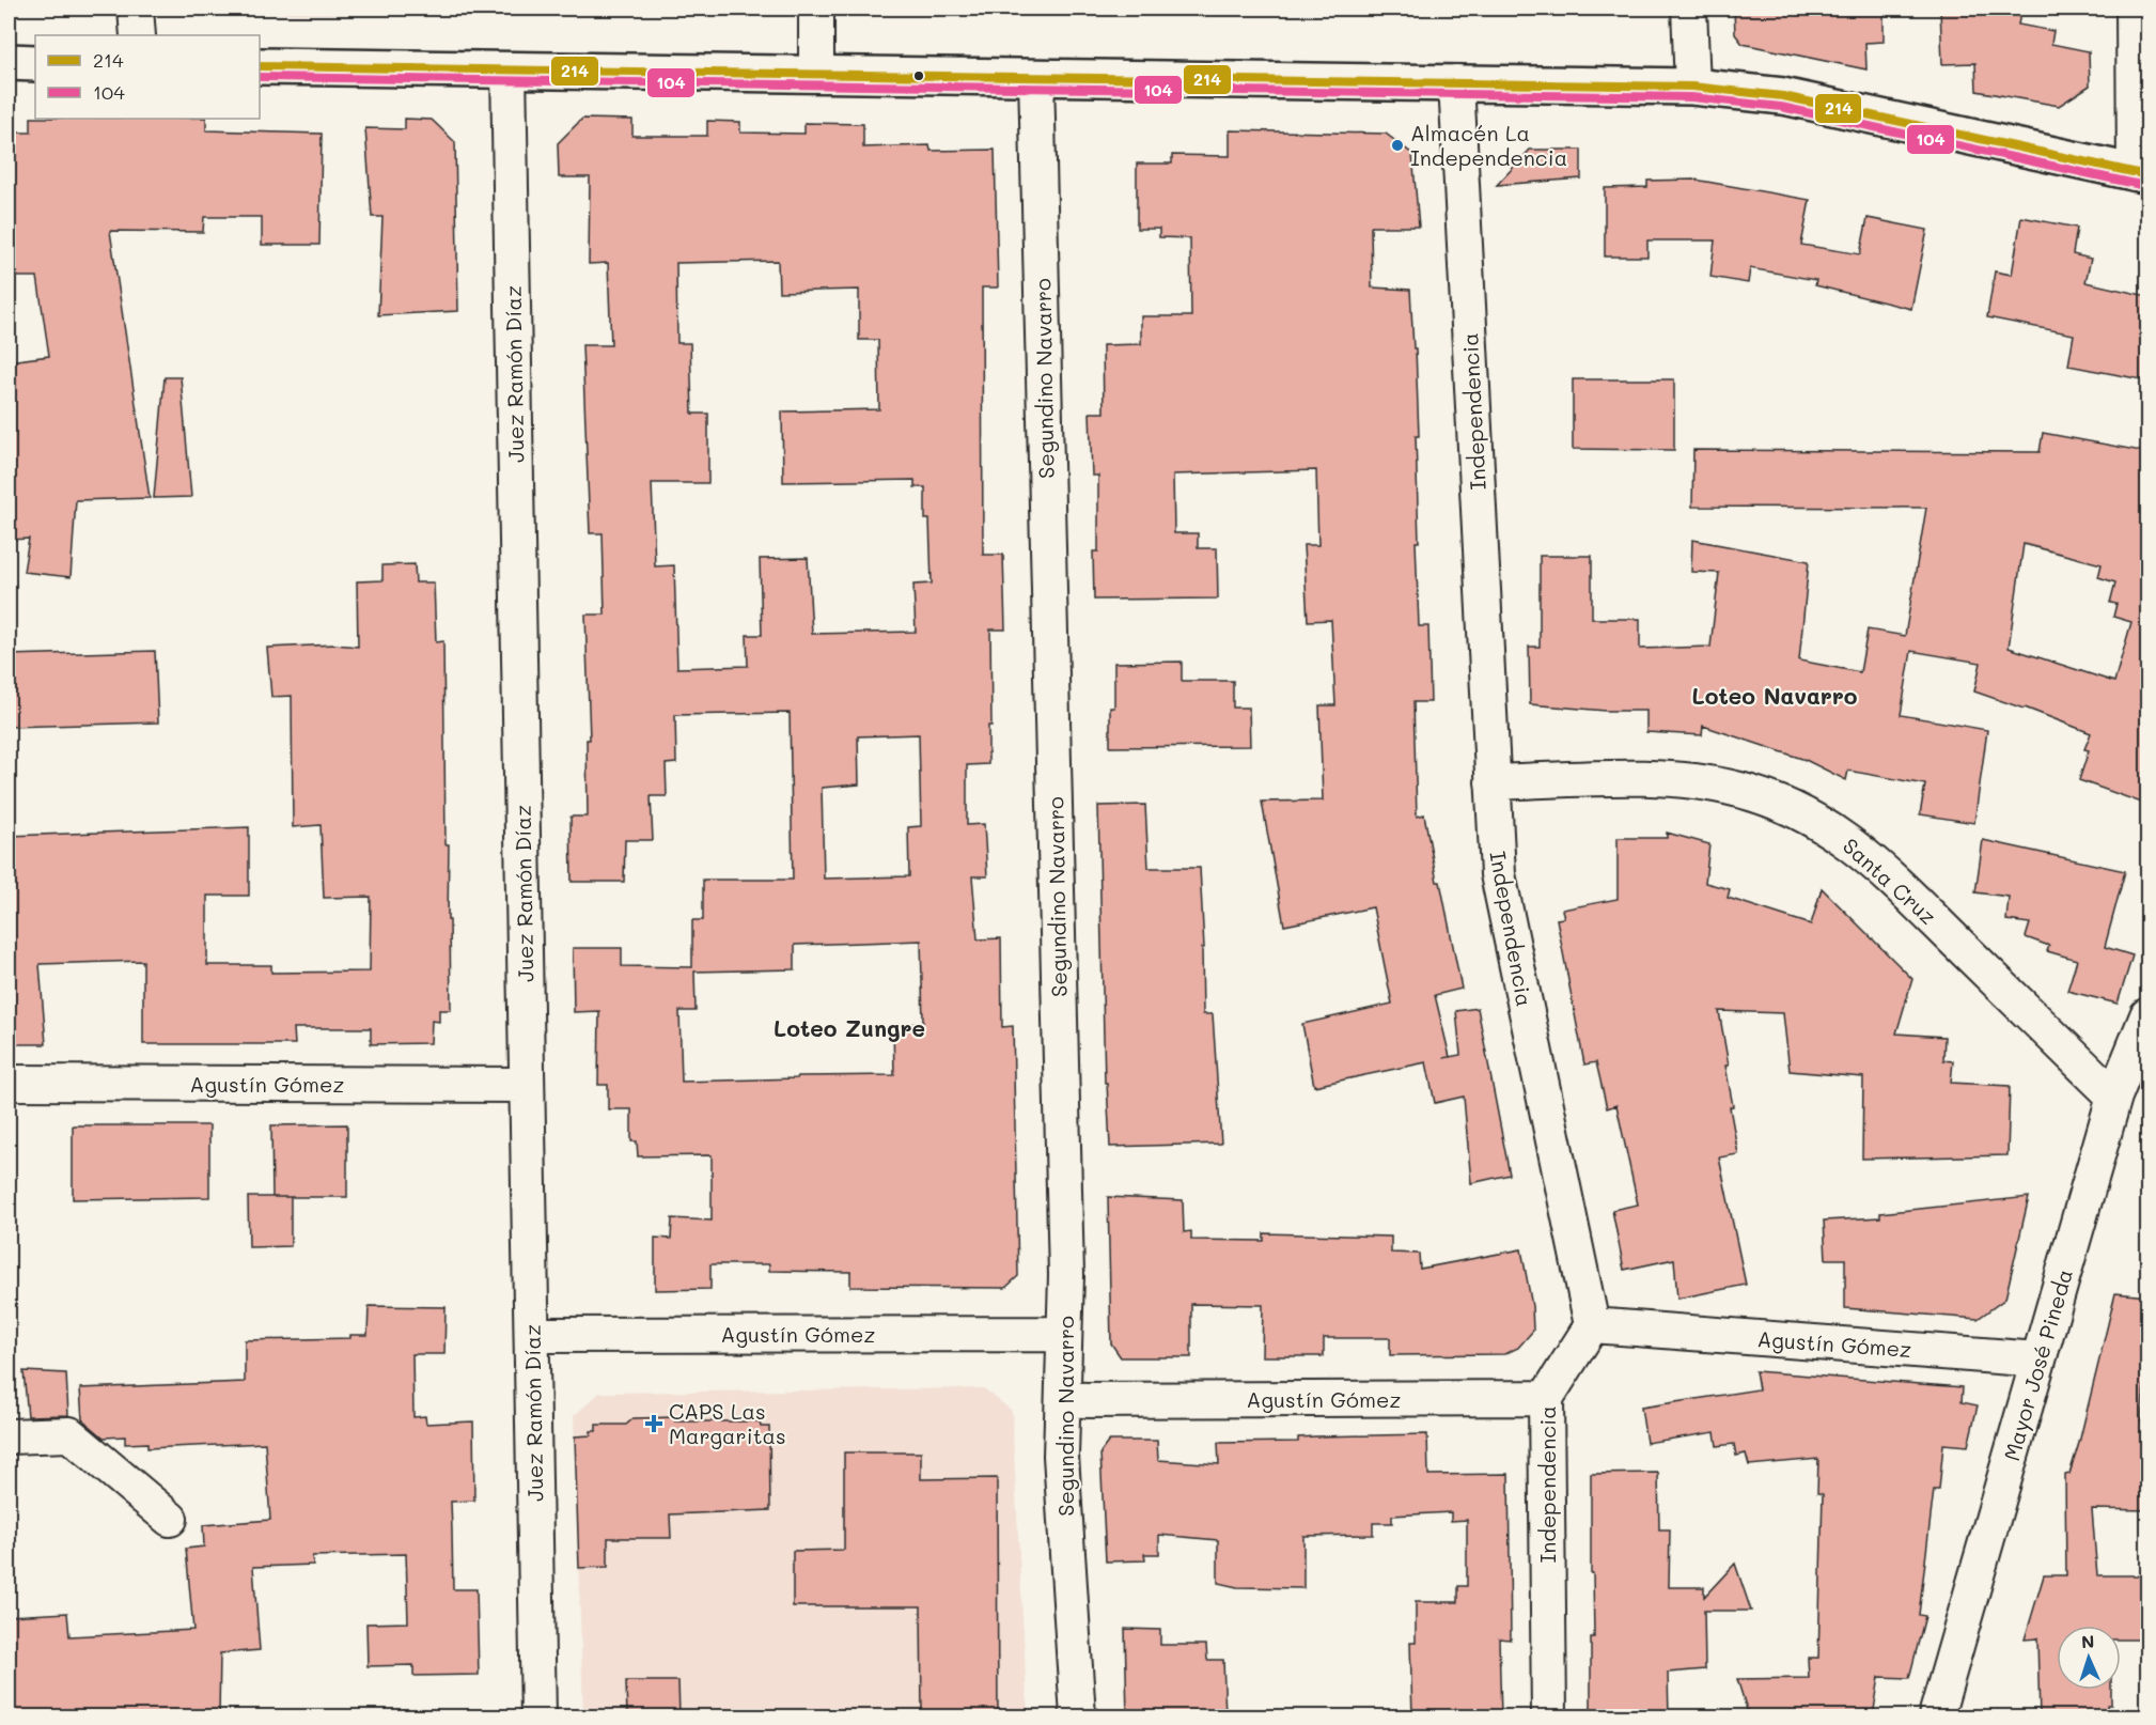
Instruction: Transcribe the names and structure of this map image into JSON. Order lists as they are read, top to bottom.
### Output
{
  "streets": {
    "street": [
      "Juez Ramón Díaz",
      "Segundino Navarro",
      "Independencia",
      "Santa Cruz",
      "Agustín Gómez",
      "Mayor José Pineda"
    ]
  },
  "crossings": [
    ["Juez Ramón Díaz", "Agustín Gómez"],
    ["Segundino Navarro", "Agustín Gómez"],
    ["Independencia", "Santa Cruz"],
    ["Independencia", "Agustín Gómez"],
    ["Santa Cruz", "Mayor José Pineda"],
    ["Agustín Gómez", "Mayor José Pineda"]
  ],
  "districts": ["Loteo Navarro", "Loteo Zungre"],
  "places": {
    "other": ["Almacén La Independencia"],
    "health": ["CAPS Las Margaritas"]
  },
  "lines": ["transit line 214", "transit line 104"],
  "legend": ["214", "104"],
  "north": "top"
}
